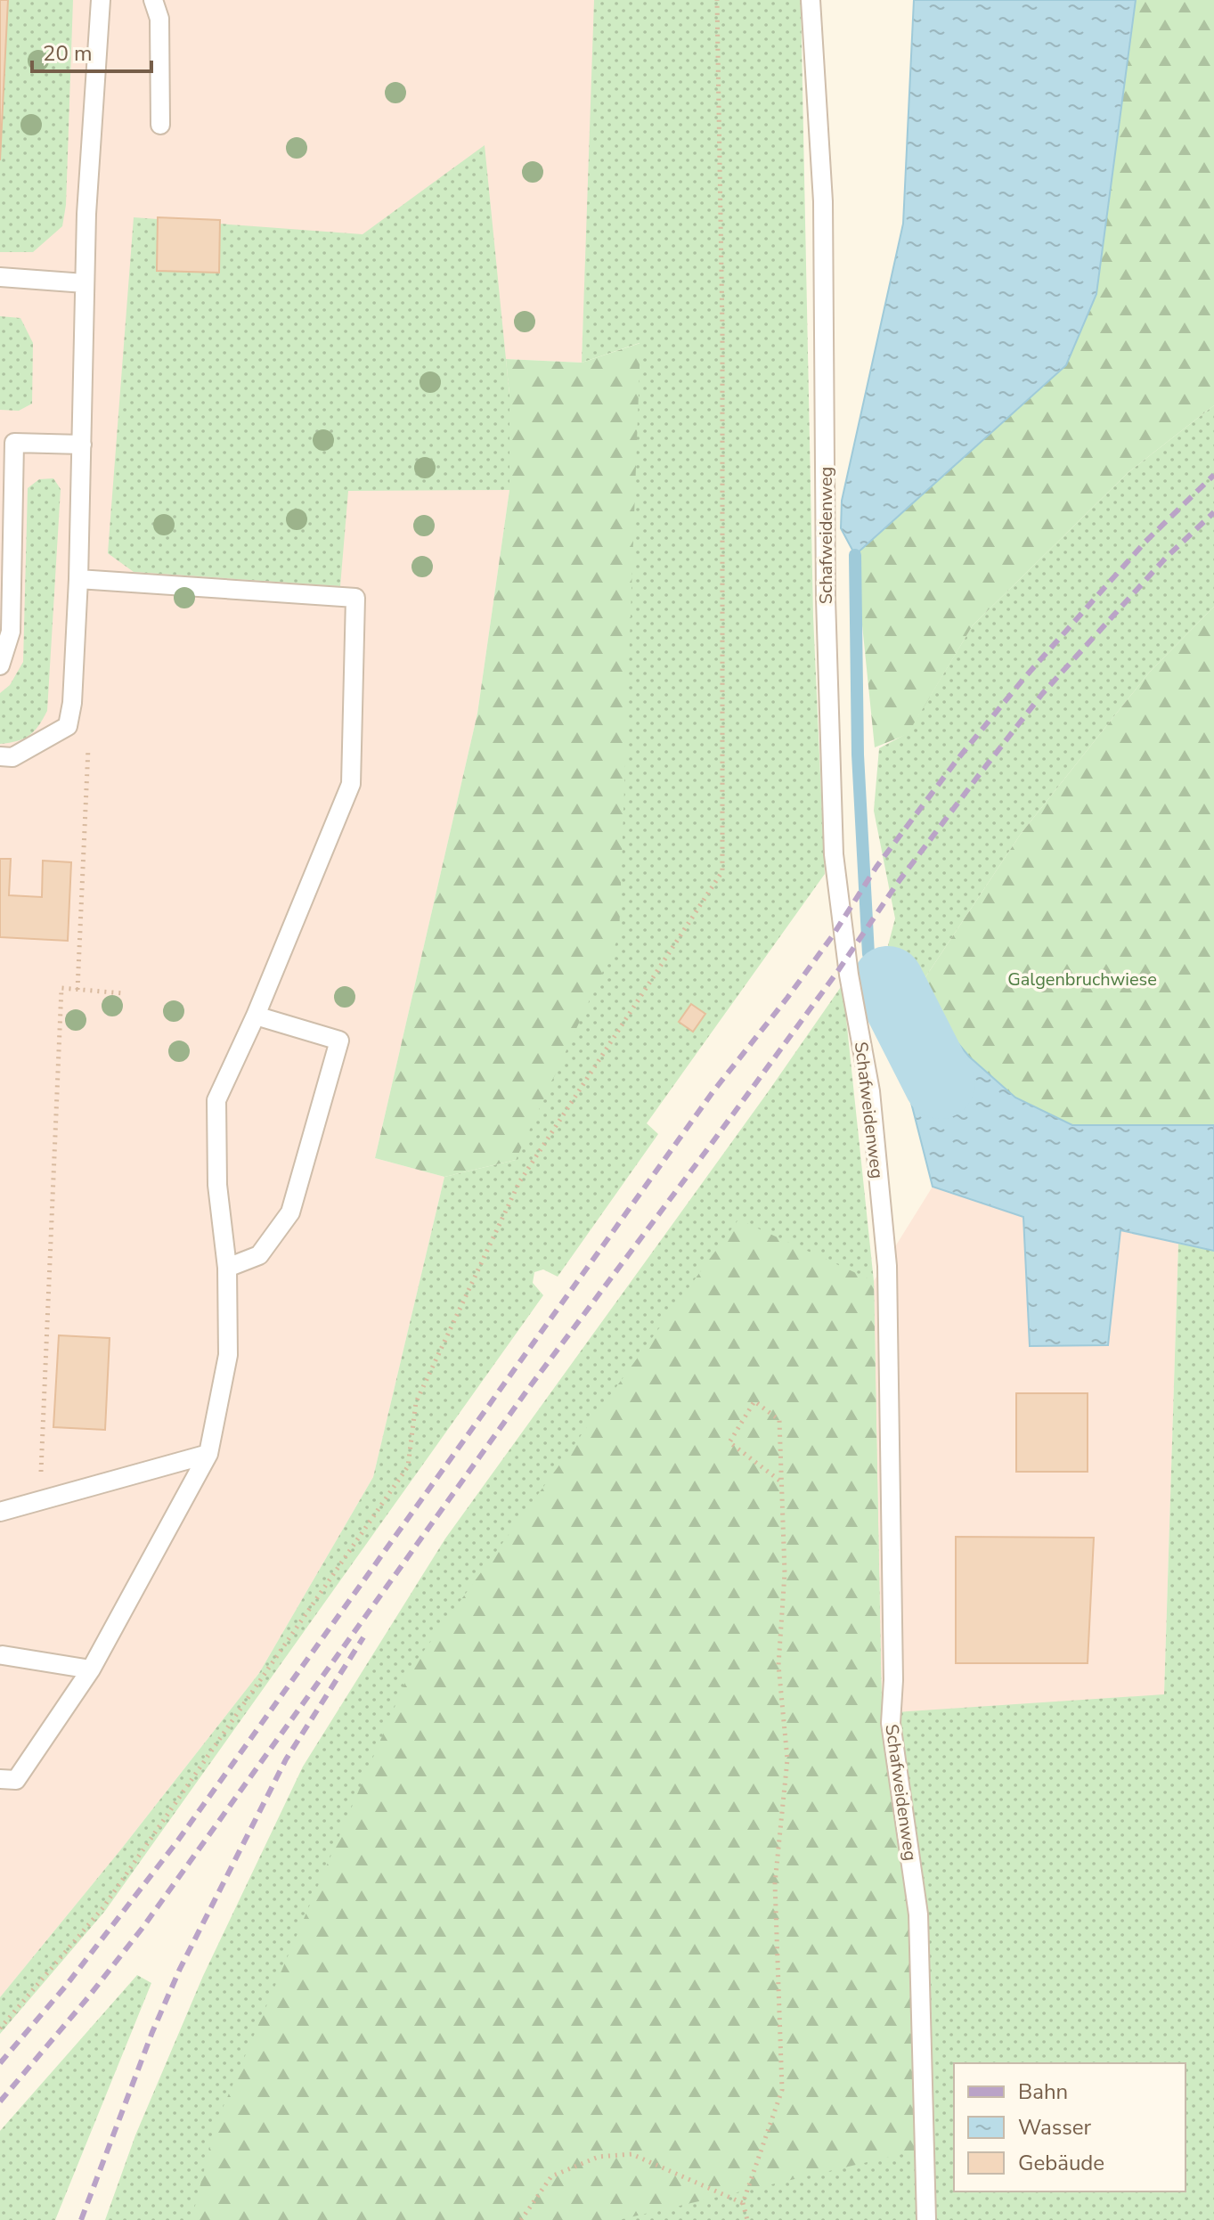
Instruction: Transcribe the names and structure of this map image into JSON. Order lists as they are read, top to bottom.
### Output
{
  "streets": {
    "lane": ["Schafweidenweg"]
  },
  "parks": ["Galgenbruchwiese"],
  "legend": ["Bahn", "Wasser", "Gebäude"],
  "scale_bar": "20 m"
}
